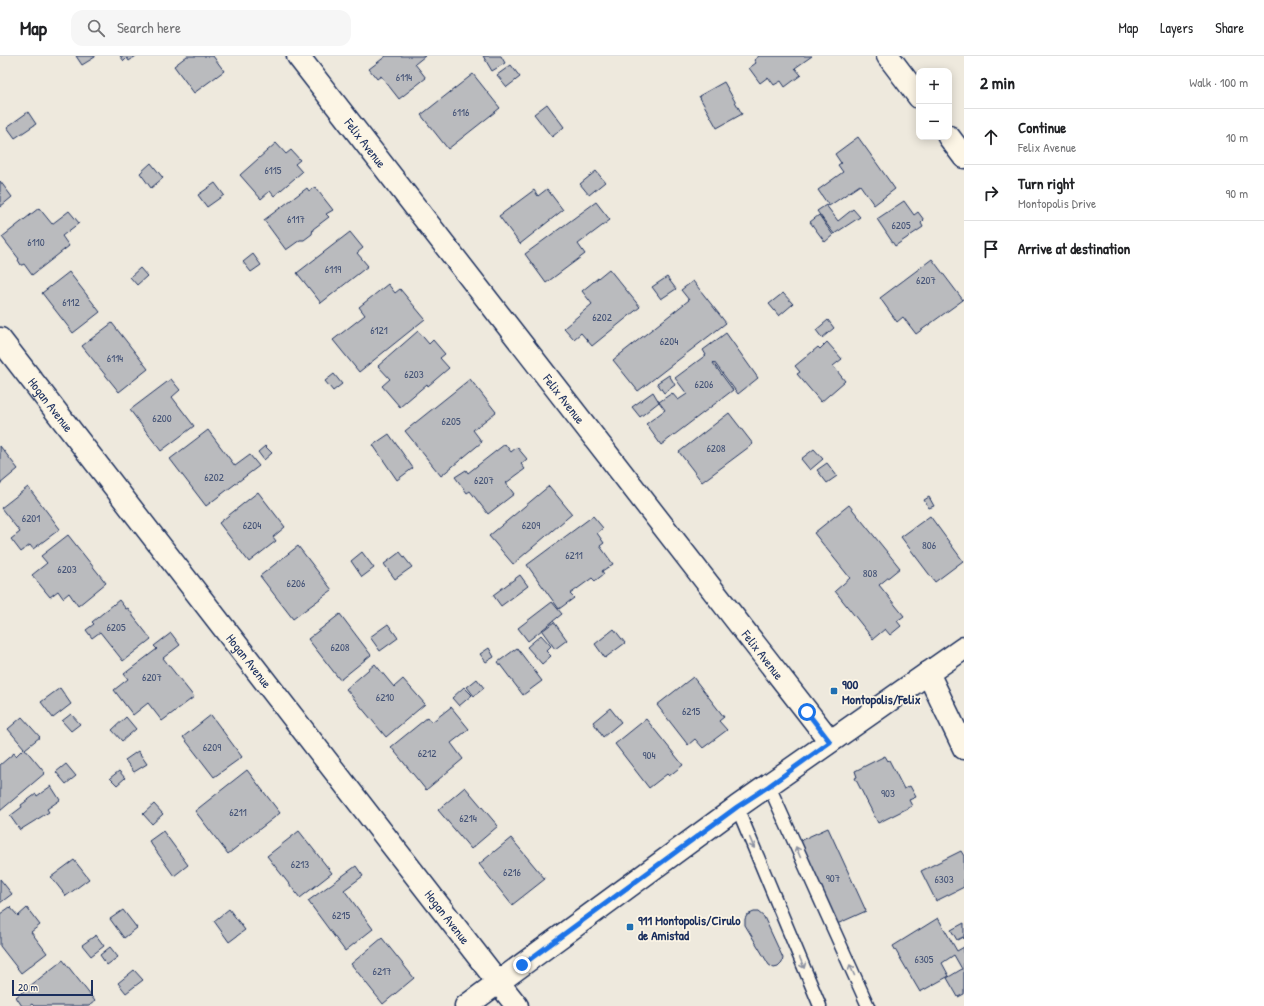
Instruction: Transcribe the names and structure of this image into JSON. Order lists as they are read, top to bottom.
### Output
{
  "streets": {
    "street": ["Felix Avenue", "Hogan Avenue"]
  },
  "places": {
    "transit": ["900 Montopolis/Felix", "911 Montopolis/Cirulo de Amistad"]
  },
  "house_numbers": [
    "6114",
    "6116",
    "6115",
    "6117",
    "6205",
    "6110",
    "6119",
    "6207",
    "6112",
    "6202",
    "6121",
    "6204",
    "6114",
    "6203",
    "6206",
    "6200",
    "6205",
    "6208",
    "6202",
    "6207",
    "6201",
    "6204",
    "6209",
    "806",
    "6211",
    "6203",
    "808",
    "6206",
    "6205",
    "6208",
    "6207",
    "6210",
    "6215",
    "6209",
    "6212",
    "904",
    "903",
    "6211",
    "6214",
    "6213",
    "6216",
    "907",
    "6303",
    "6215",
    "6305",
    "6217"
  ],
  "scale_bar": "20 m",
  "page": {
    "header": "Map",
    "search": "Search here",
    "nav": ["Map", "Layers", "Share"],
    "heading": ["2 min", "Walk · 100 m"],
    "map_buttons": ["+", "−"],
    "list": [
      ["Continue", "Felix Avenue", "10 m"],
      ["Turn right", "Montopolis Drive", "90 m"],
      "Arrive at destination"
    ],
    "scale": "20 m"
  }
}
